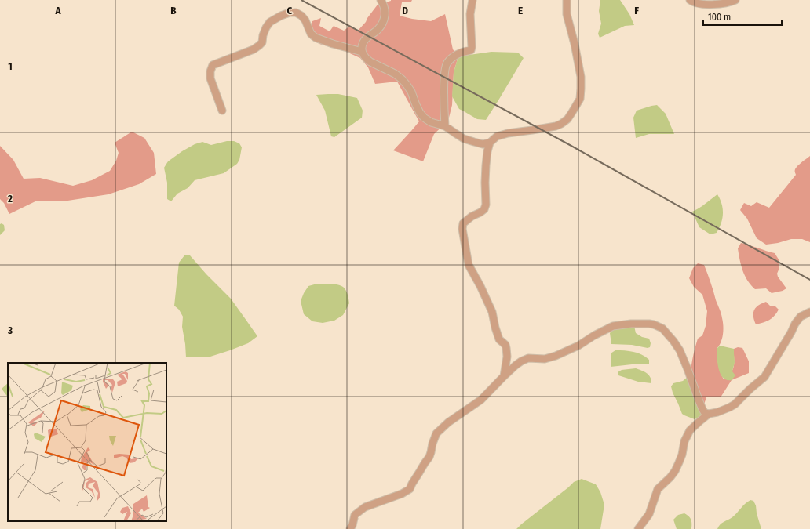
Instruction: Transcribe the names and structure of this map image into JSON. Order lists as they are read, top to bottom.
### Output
{
  "scale_bar": "100 m",
  "grid": {
    "columns": [
      "A",
      "B",
      "C",
      "D",
      "E",
      "F"
    ],
    "rows": ["1", "2", "3"]
  }
}
